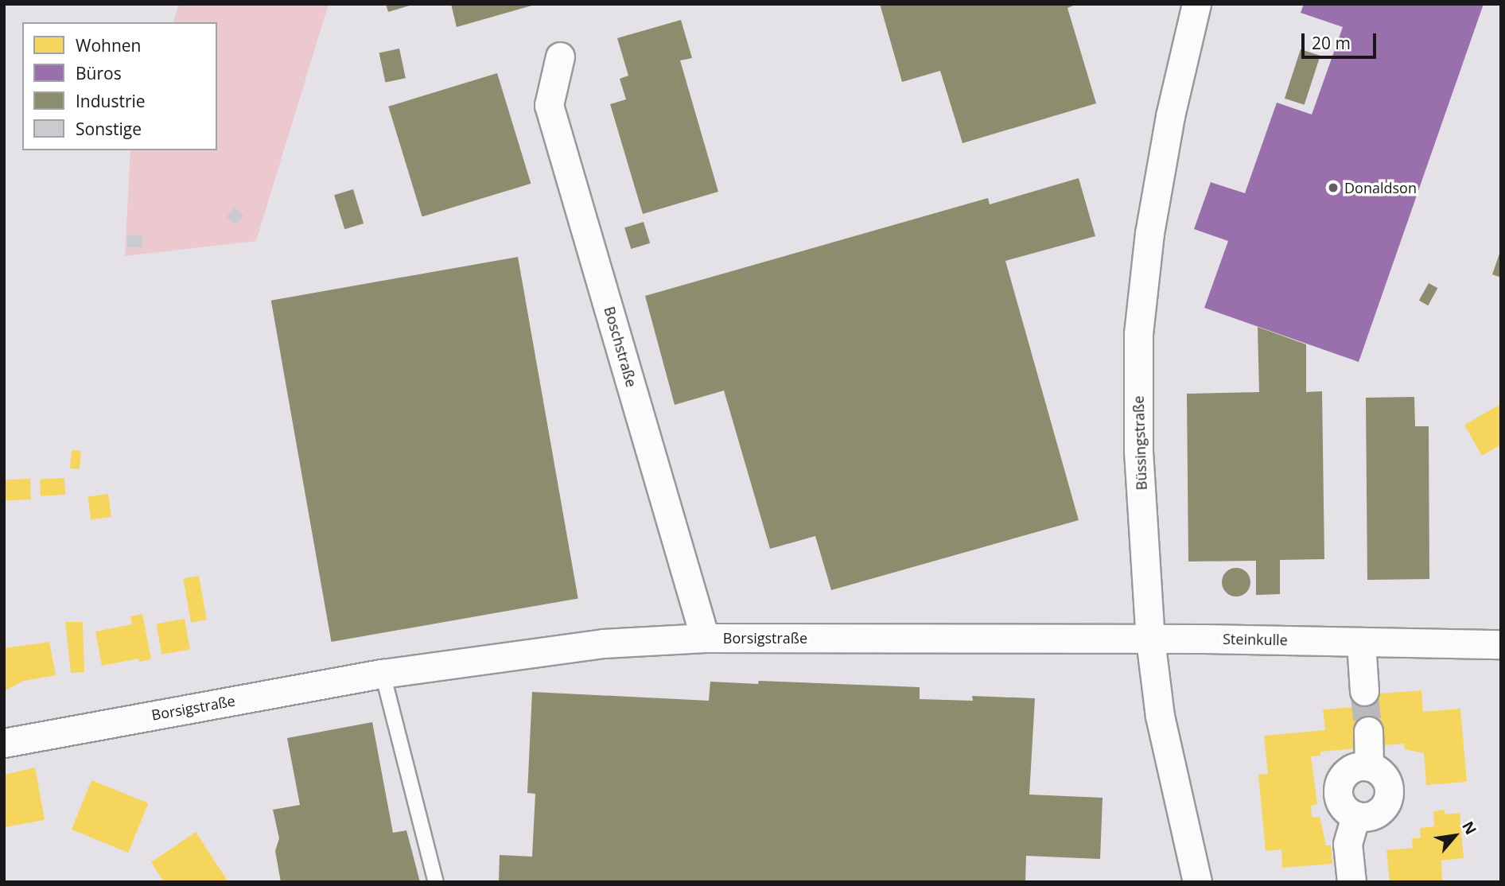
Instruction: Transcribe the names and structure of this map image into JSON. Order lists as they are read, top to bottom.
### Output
{
  "streets": {
    "street": [
      "Boschstraße",
      "Büssingstraße",
      "Borsigstraße",
      "Steinkulle"
    ]
  },
  "crossings": [
    ["Boschstraße", "Borsigstraße"],
    ["Büssingstraße", "Borsigstraße"],
    ["Büssingstraße", "Steinkulle"],
    ["Borsigstraße", "Steinkulle"]
  ],
  "places": ["Donaldson"],
  "legend": [
    "Wohnen",
    "Büros",
    "Industrie",
    "Sonstige"
  ],
  "scale_bar": "20 m",
  "north": "top right"
}
